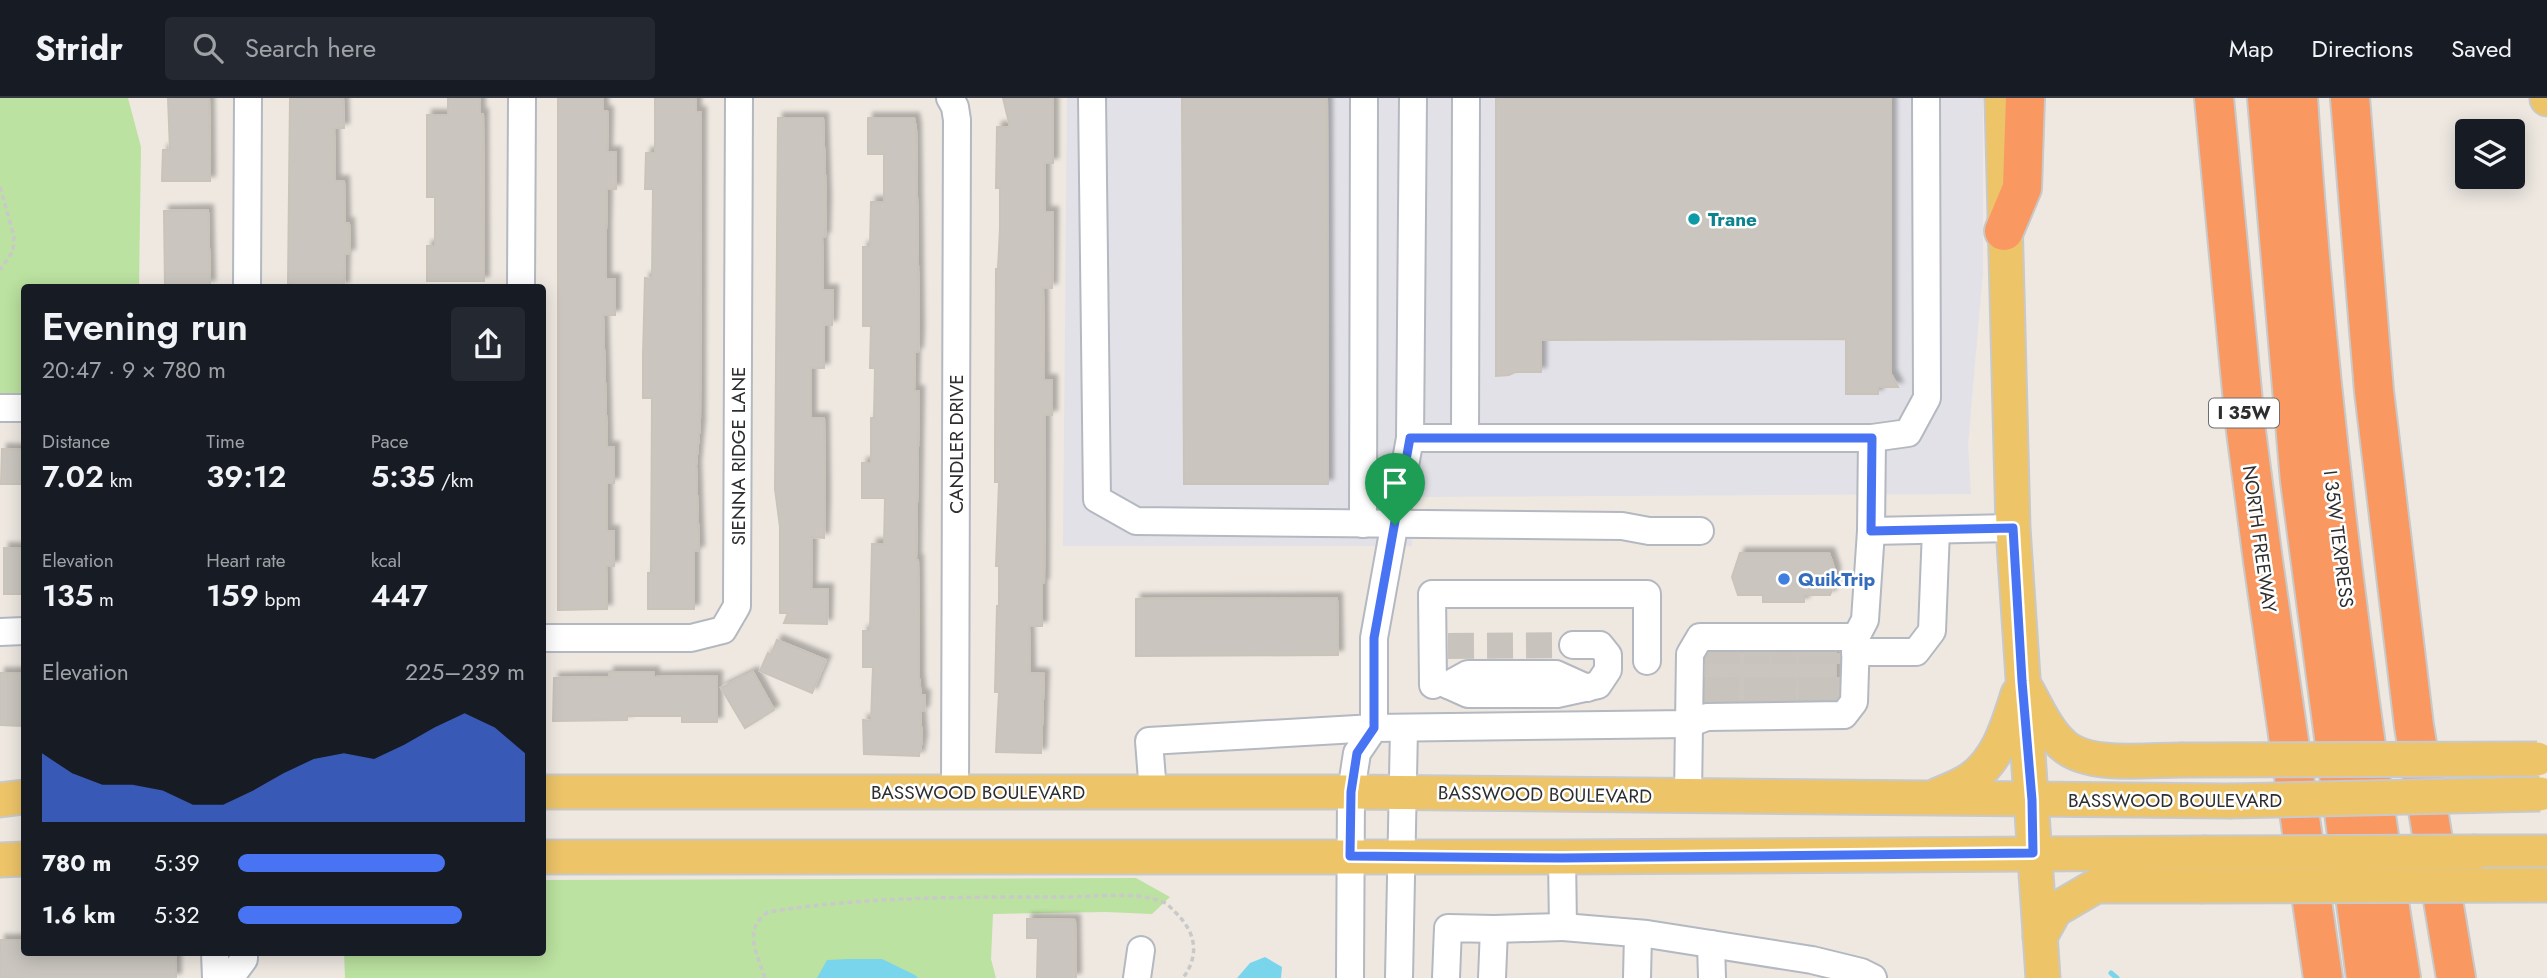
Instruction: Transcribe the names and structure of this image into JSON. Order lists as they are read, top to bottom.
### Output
{
  "streets": {
    "highway": ["I 35W", "NORTH FREEWAY", "I 35W TEXPRESS"],
    "main road": ["BASSWOOD BOULEVARD"],
    "street": ["CANDLER DRIVE", "SIENNA RIDGE LANE"]
  },
  "crossings": [
    ["CANDLER DRIVE", "BASSWOOD BOULEVARD"]
  ],
  "places": ["Trane", "QuikTrip"],
  "page": {
    "header": "Stridr",
    "search": "Search here",
    "nav": ["Map", "Directions", "Saved"],
    "heading": ["Evening run", "20:47 · 9 × 780 m"],
    "stats": [
      ["Distance", "7.02 km"],
      ["Time", "39:12"],
      ["Pace", "5:35 /km"],
      ["Elevation", "135 m"],
      ["Heart rate", "159 bpm"],
      ["kcal", "447"]
    ],
    "chart": ["Elevation", "225–239 m"],
    "list": [
      {
        "name": "780 m",
        "note": "5:39"
      },
      {
        "name": "1.6 km",
        "note": "5:32"
      }
    ]
  }
}
